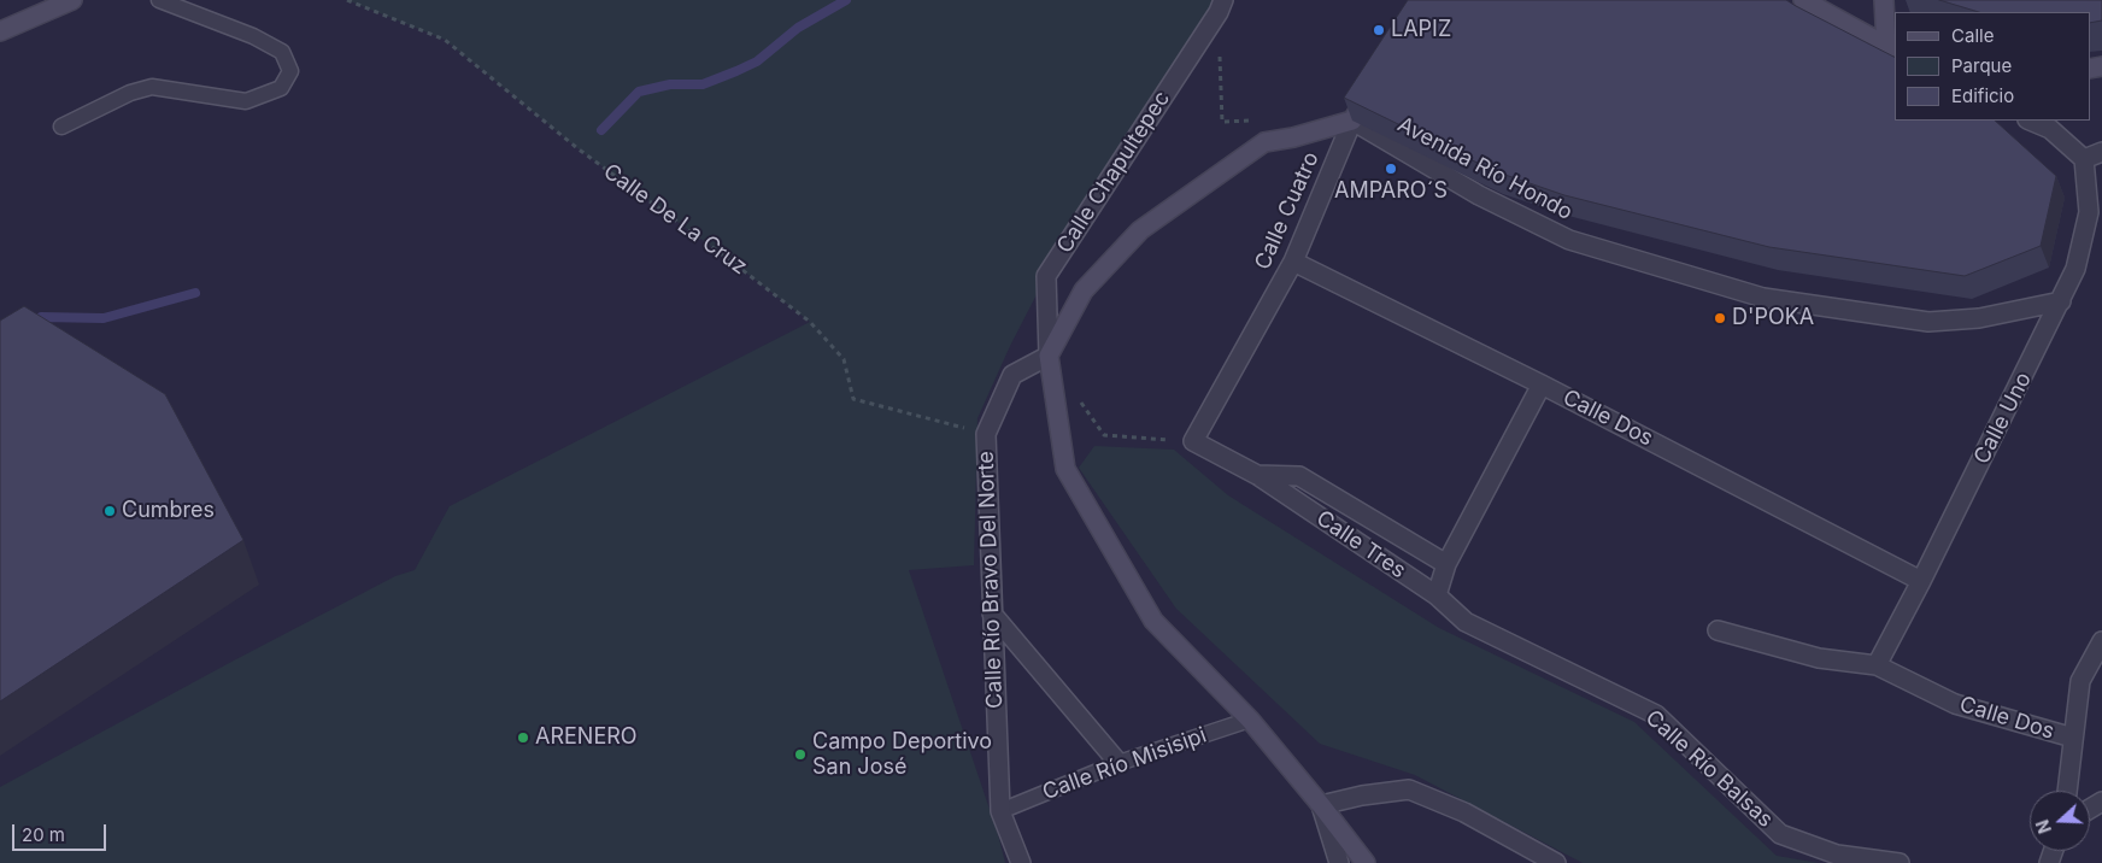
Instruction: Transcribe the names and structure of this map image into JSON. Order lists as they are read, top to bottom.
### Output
{
  "streets": {
    "street": [
      "Avenida Río Hondo",
      "Calle Chapultepec",
      "Calle Cuatro",
      "Calle Dos",
      "Calle Uno",
      "Calle Tres",
      "Calle Río Bravo Del Norte",
      "Calle Río Balsas"
    ],
    "lane": ["Calle Río Misisipi"],
    "path": ["Calle De La Cruz"]
  },
  "crossings": [
    ["Avenida Río Hondo", "Calle Cuatro"],
    ["Avenida Río Hondo", "Calle Uno"],
    ["Calle Chapultepec", "Calle Río Bravo Del Norte"],
    ["Calle Cuatro", "Calle Dos"],
    ["Calle Cuatro", "Calle Tres"],
    ["Calle De La Cruz", "Calle Río Bravo Del Norte"],
    ["Calle Dos", "Calle Uno"],
    ["Calle Tres", "Calle Río Balsas"],
    ["Calle Río Bravo Del Norte", "Calle Río Misisipi"]
  ],
  "places": [
    "LAPIZ",
    "AMPARO´S",
    "D'POKA",
    "Cumbres",
    "ARENERO",
    "Campo Deportivo San José"
  ],
  "legend": ["Calle", "Parque", "Edificio"],
  "scale_bar": "20 m",
  "north": "left"
}
